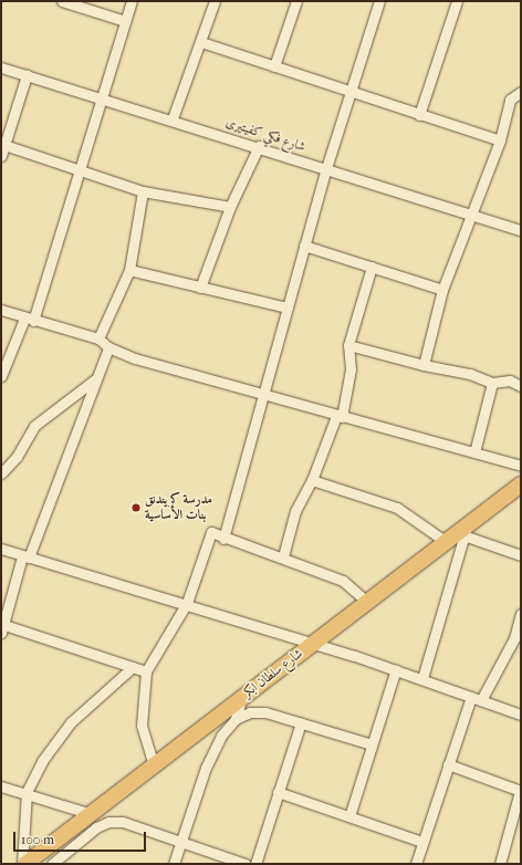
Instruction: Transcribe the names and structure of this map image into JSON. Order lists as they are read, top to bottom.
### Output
{
  "streets": {
    "highway": ["شارع سلطان ابكر"],
    "street": ["شارع فكي كفيتيرى"]
  },
  "places": ["مدرسة كريندنق بنات الأساسية"],
  "scale_bar": "100 m"
}
